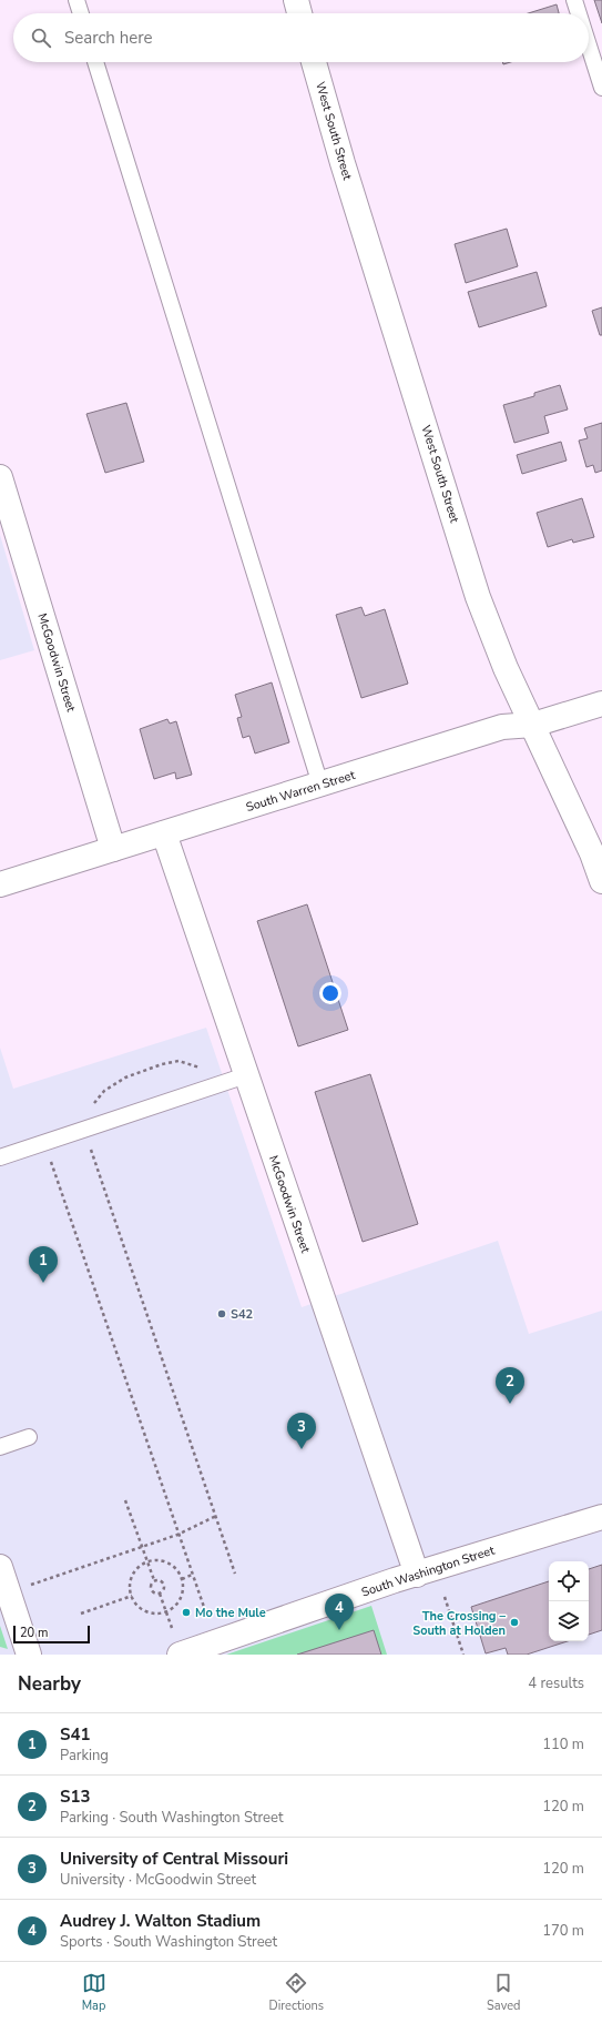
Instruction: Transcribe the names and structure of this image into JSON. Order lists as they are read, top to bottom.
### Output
{
  "streets": {
    "street": [
      "West South Street",
      "McGoodwin Street",
      "South Warren Street",
      "South Washington Street"
    ]
  },
  "crossings": [
    ["West South Street", "South Warren Street"],
    ["McGoodwin Street", "South Warren Street"],
    ["McGoodwin Street", "South Washington Street"]
  ],
  "places": ["S42", "Mo the Mule", "The Crossing – South at Holden"],
  "scale_bar": "20 m",
  "page": {
    "search": "Search here",
    "pins": [
      "1",
      "2",
      "3",
      "4"
    ],
    "scale": "20 m",
    "heading": ["Nearby", "4 results"],
    "list": [
      {
        "mark": "1",
        "name": "S41",
        "note": "Parking",
        "value": "110 m"
      },
      {
        "mark": "2",
        "name": "S13",
        "note": "Parking · South Washington Street",
        "value": "120 m"
      },
      {
        "mark": "3",
        "name": "University of Central Missouri",
        "note": "University · McGoodwin Street",
        "value": "120 m"
      },
      {
        "mark": "4",
        "name": "Audrey J. Walton Stadium",
        "note": "Sports · South Washington Street",
        "value": "170 m"
      }
    ],
    "nav": ["Map", "Directions", "Saved"]
  }
}
